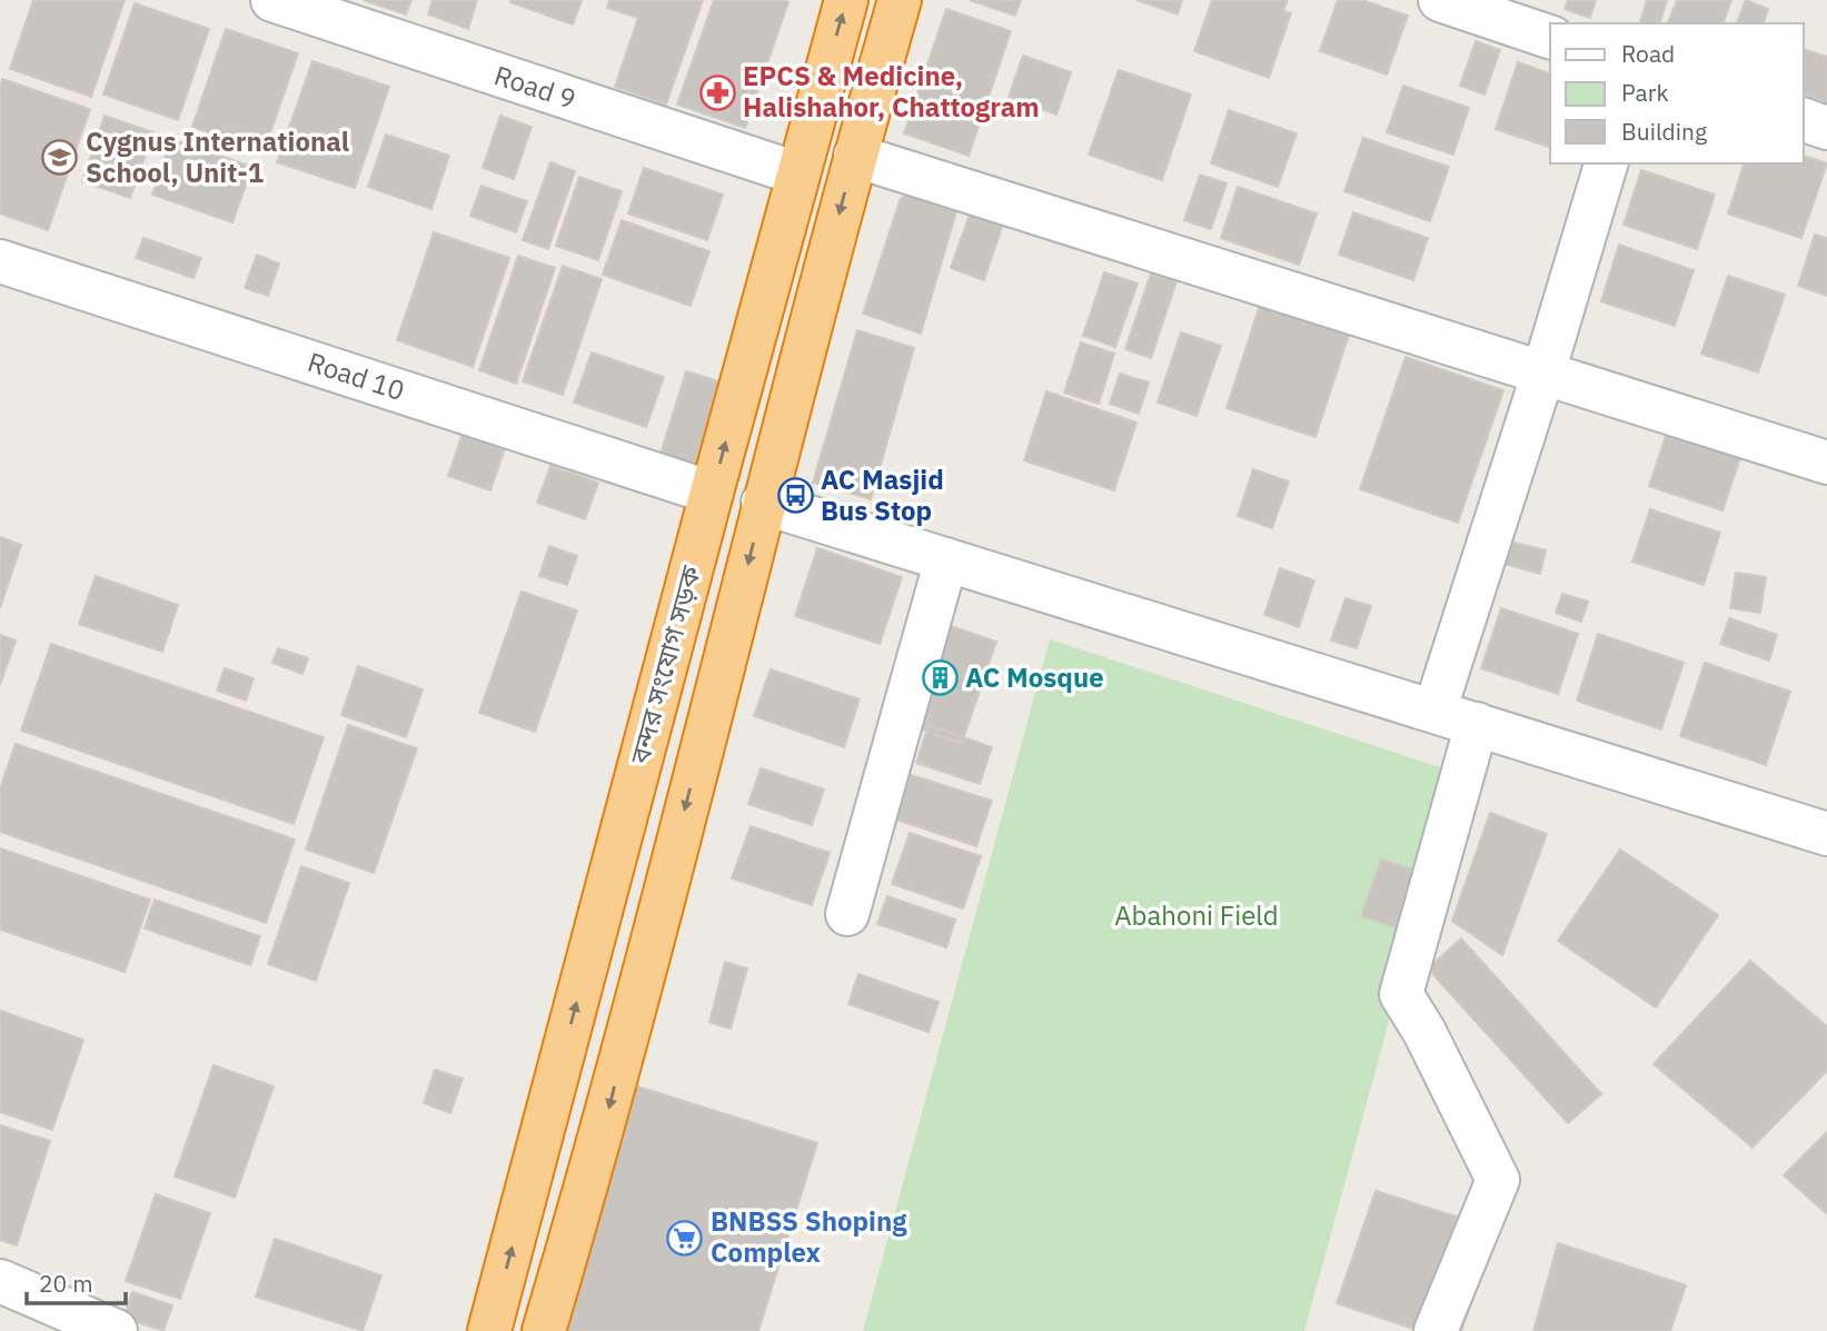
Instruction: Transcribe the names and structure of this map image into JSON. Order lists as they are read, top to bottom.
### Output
{
  "streets": {
    "highway": ["বন্দর সংযোগ সড়ক"],
    "street": ["Road 9", "Road 10"]
  },
  "crossings": [
    ["Road 9", "বন্দর সংযোগ সড়ক"],
    ["Road 10", "বন্দর সংযোগ সড়ক"]
  ],
  "parks": ["Abahoni Field"],
  "places": {
    "pharmacy": ["EPCS & Medicine, Halishahor, Chattogram"],
    "school or university": ["Cygnus International School, Unit-1"],
    "bus stop": ["AC Masjid Bus Stop"],
    "building": ["AC Mosque"],
    "supermarket": ["BNBSS Shoping Complex"]
  },
  "legend": ["Road", "Park", "Building"],
  "scale_bar": "20 m"
}
